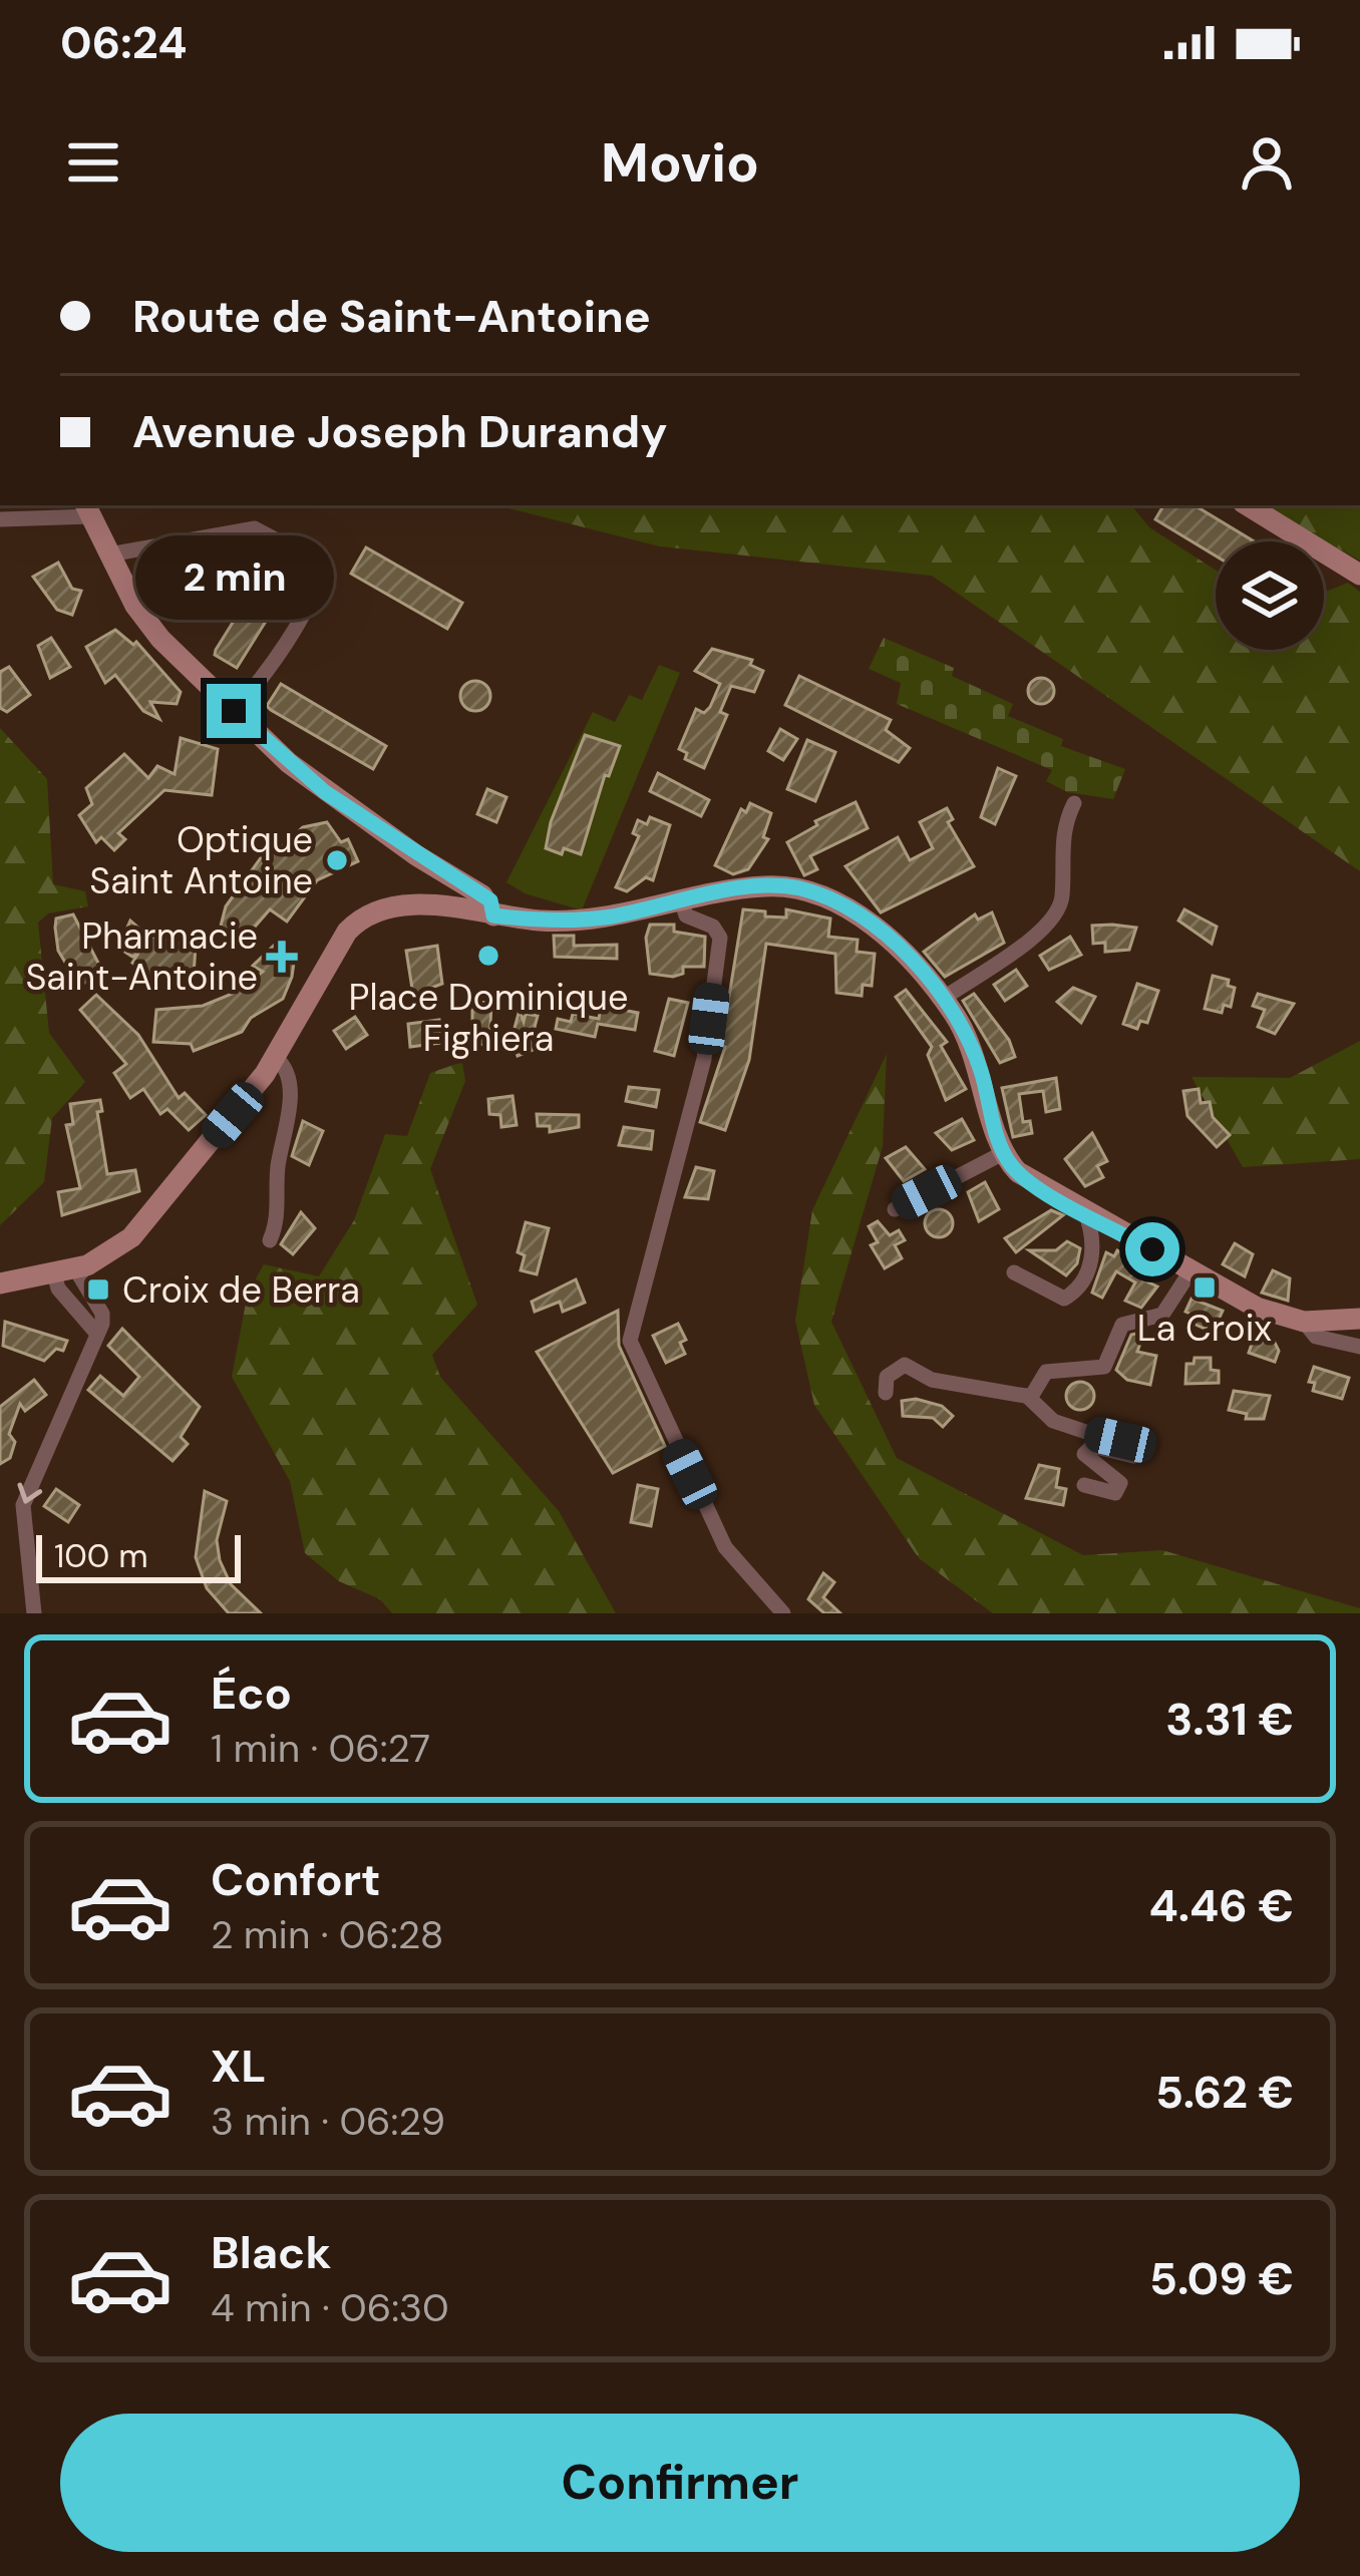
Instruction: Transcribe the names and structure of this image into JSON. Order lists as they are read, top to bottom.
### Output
{
  "places": {
    "other": ["Optique Saint Antoine", "Place Dominique Fighiera"],
    "health": ["Pharmacie Saint-Antoine"],
    "transit": ["La Croix", "Croix de Berra"]
  },
  "scale_bar": "100 m",
  "page": {
    "status": "06:24",
    "header": "Movio",
    "banner": ["Route de Saint-Antoine", "Avenue Joseph Durandy"],
    "bubble": "2 min",
    "scale": "100 m",
    "list": [
      {
        "name": "Éco",
        "note": "1 min · 06:27",
        "value": "3.31 €"
      },
      {
        "name": "Confort",
        "note": "2 min · 06:28",
        "value": "4.46 €"
      },
      {
        "name": "XL",
        "note": "3 min · 06:29",
        "value": "5.62 €"
      },
      {
        "name": "Black",
        "note": "4 min · 06:30",
        "value": "5.09 €"
      }
    ],
    "buttons": "Confirmer"
  }
}
